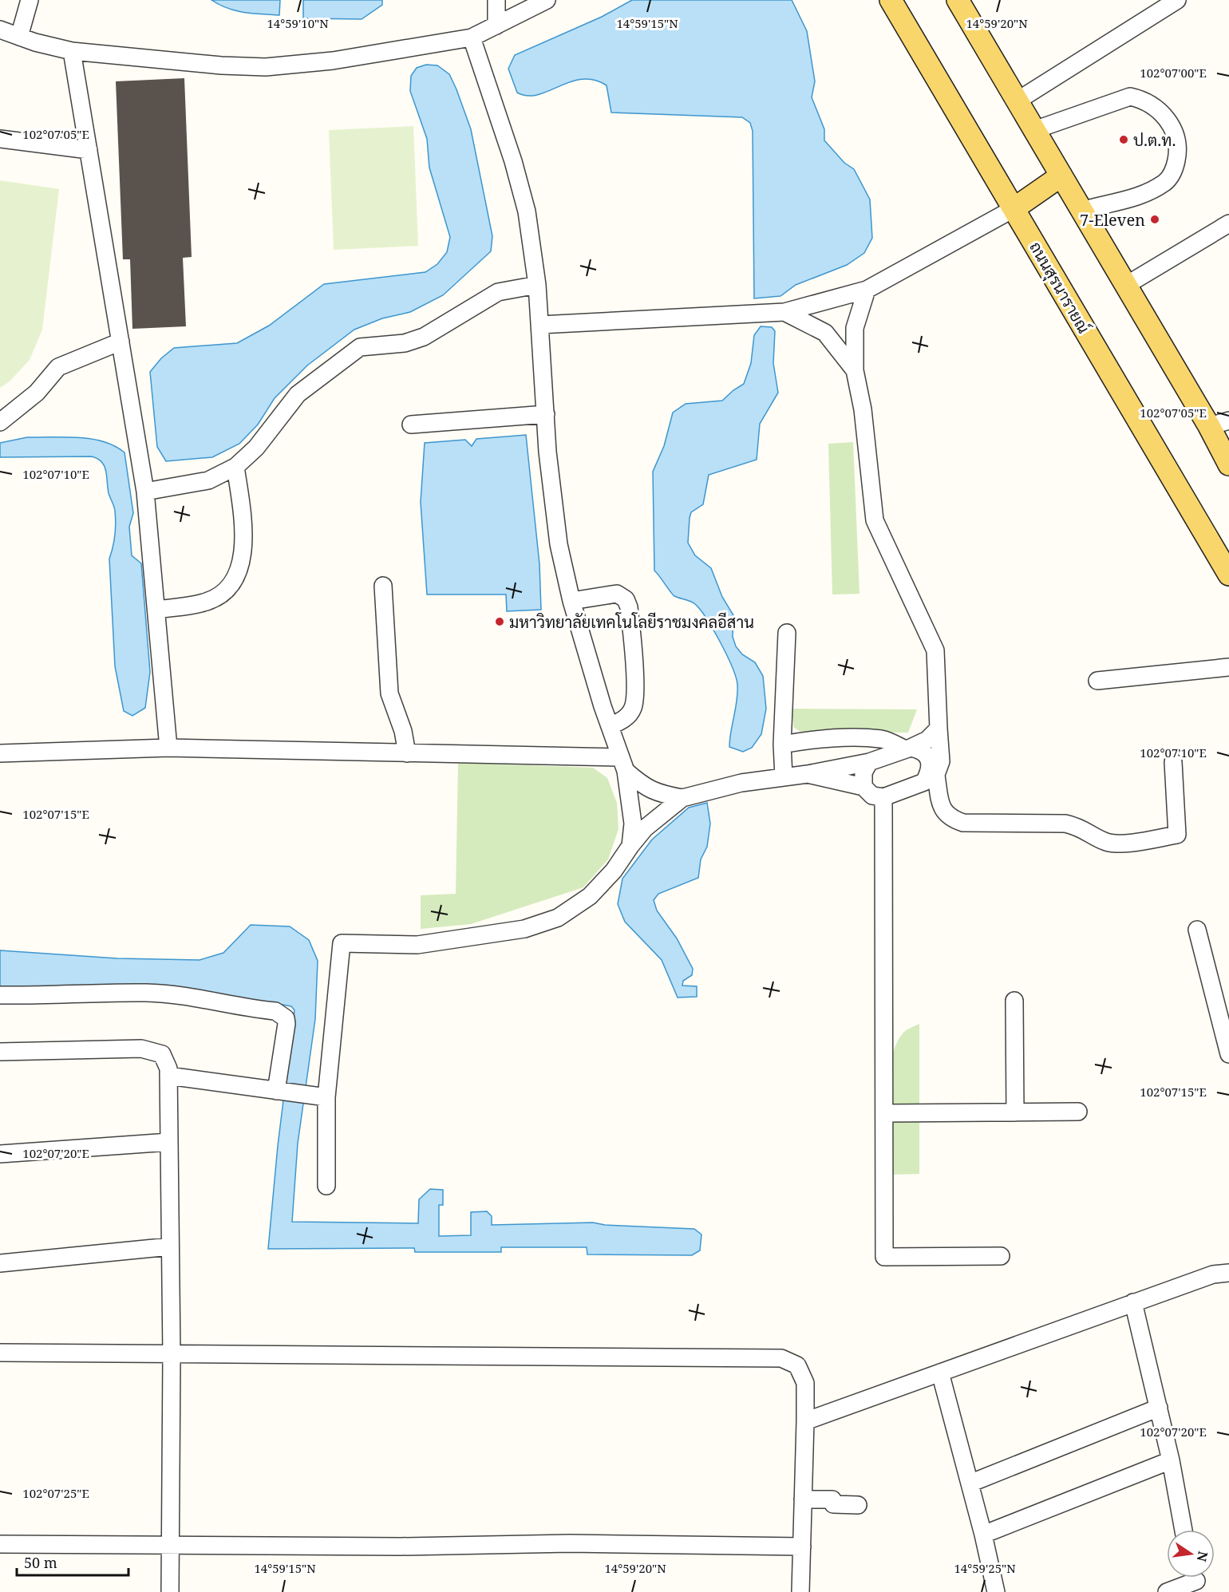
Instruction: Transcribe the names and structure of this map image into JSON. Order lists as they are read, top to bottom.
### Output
{
  "streets": {
    "main road": ["ถนนสุรนารายณ์"]
  },
  "places": ["ป.ต.ท.", "7-Eleven", "มหาวิทยาลัยเทคโนโลยีราชมงคลอีสาน"],
  "scale_bar": "50 m",
  "north": "right",
  "coordinates": [
    "14°59'10\"N",
    "14°59'15\"N",
    "14°59'20\"N",
    "102°07'00\"E",
    "102°07'05\"E",
    "102°07'10\"E",
    "102°07'15\"E",
    "102°07'20\"E",
    "102°07'25\"E",
    "14°59'25\"N"
  ]
}
